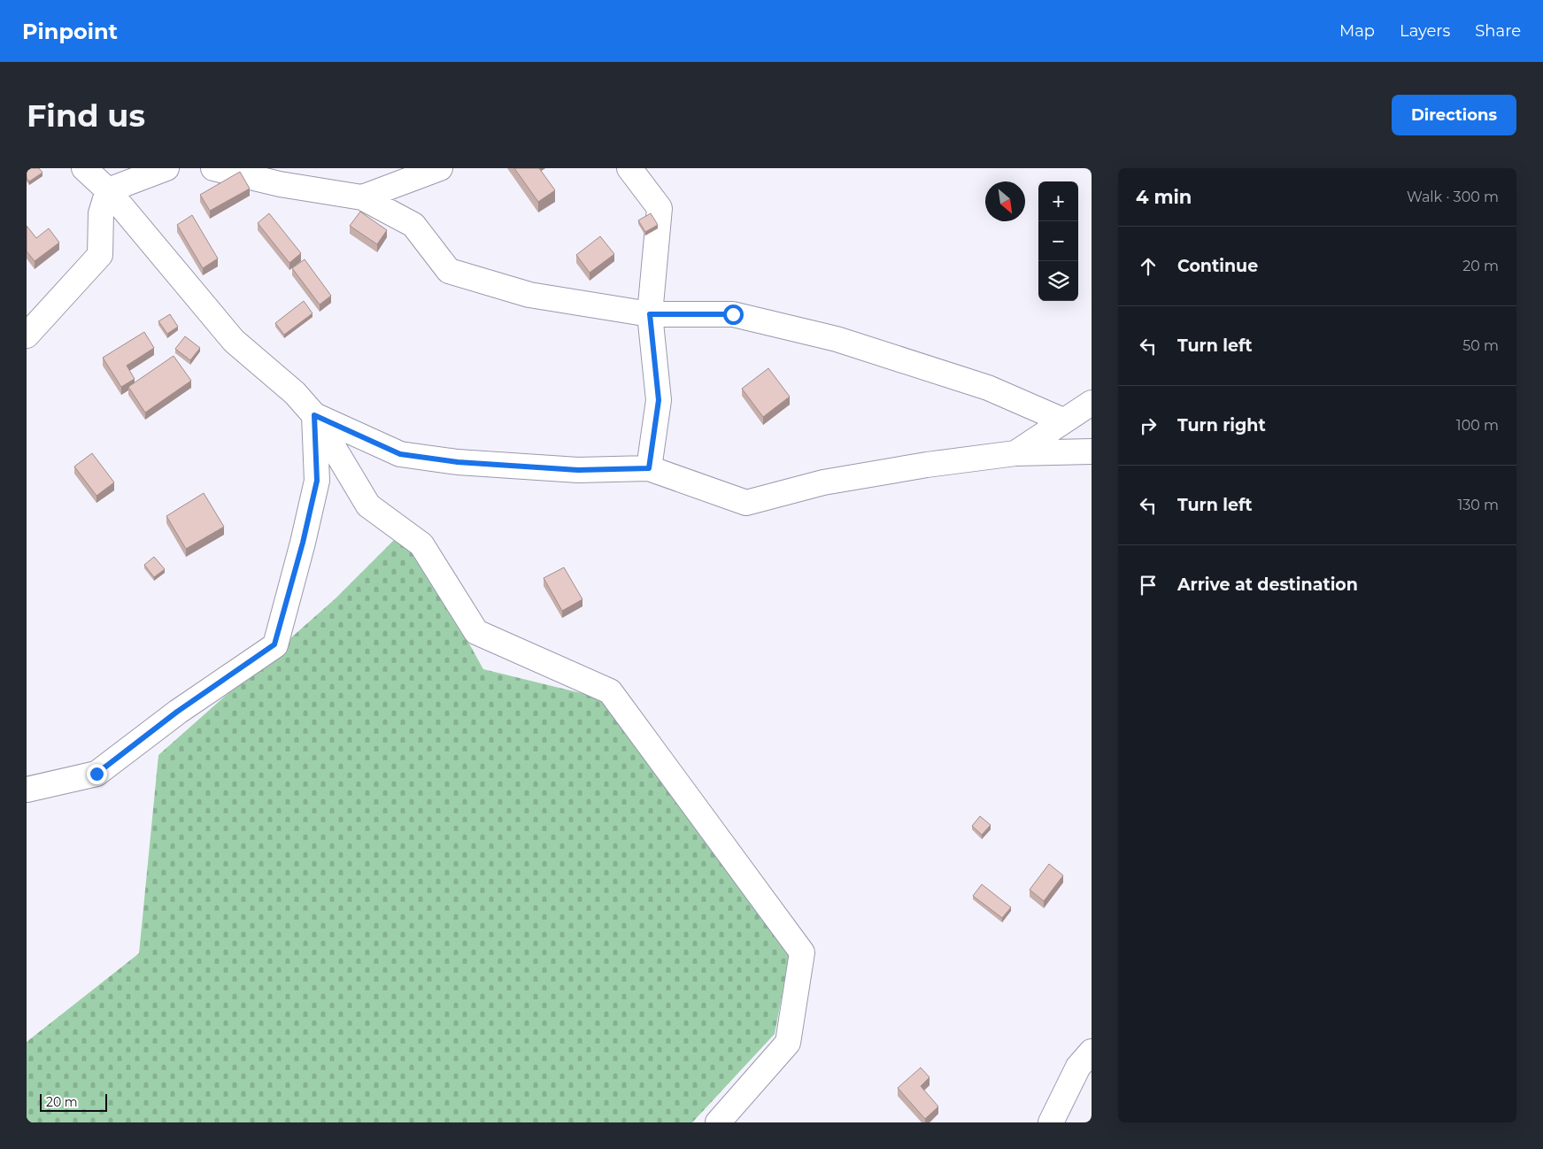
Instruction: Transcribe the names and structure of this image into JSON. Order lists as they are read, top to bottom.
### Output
{
  "scale_bar": "20 m",
  "north": "bottom right",
  "page": {
    "header": "Pinpoint",
    "nav": ["Map", "Layers", "Share"],
    "buttons": "Directions",
    "title": "Find us",
    "heading": ["4 min", "Walk · 300 m"],
    "map_buttons": ["+", "−"],
    "list": [
      ["Continue", "20 m"],
      ["Turn left", "50 m"],
      ["Turn right", "100 m"],
      ["Turn left", "130 m"],
      "Arrive at destination"
    ],
    "scale": "20 m"
  }
}
